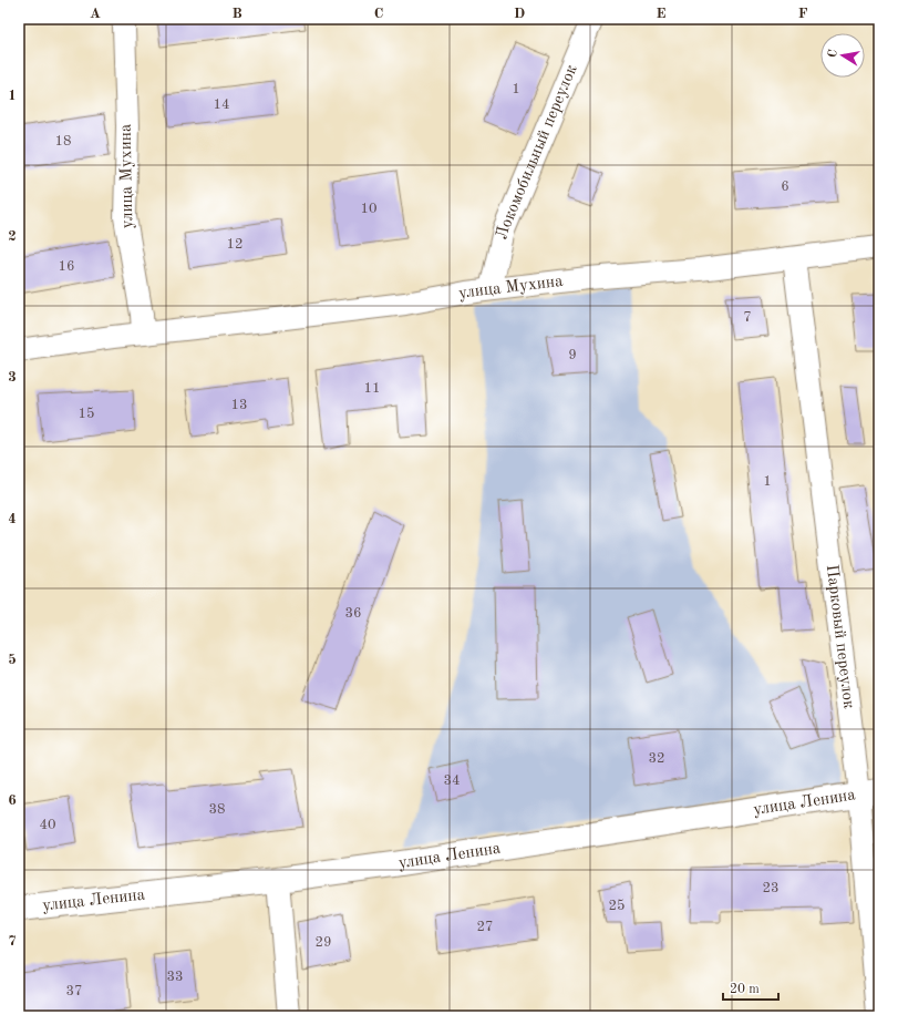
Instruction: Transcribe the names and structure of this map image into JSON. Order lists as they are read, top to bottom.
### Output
{
  "streets": {
    "main road": ["улица Ленина"],
    "street": ["Локомобильный переулок", "улица Мухина", "Парковый переулок"]
  },
  "crossings": [
    ["Локомобильный переулок", "улица Мухина"],
    ["улица Мухина", "Парковый переулок"],
    ["Парковый переулок", "улица Ленина"]
  ],
  "house_numbers": [
    "1",
    "14",
    "18",
    "6",
    "10",
    "12",
    "16",
    "7",
    "9",
    "11",
    "13",
    "15",
    "1",
    "36",
    "32",
    "34",
    "38",
    "40",
    "23",
    "25",
    "27",
    "29",
    "33",
    "37"
  ],
  "scale_bar": "20 m",
  "north": "left",
  "grid": {
    "columns": [
      "A",
      "B",
      "C",
      "D",
      "E",
      "F"
    ],
    "rows": [
      "1",
      "2",
      "3",
      "4",
      "5",
      "6",
      "7"
    ]
  }
}
